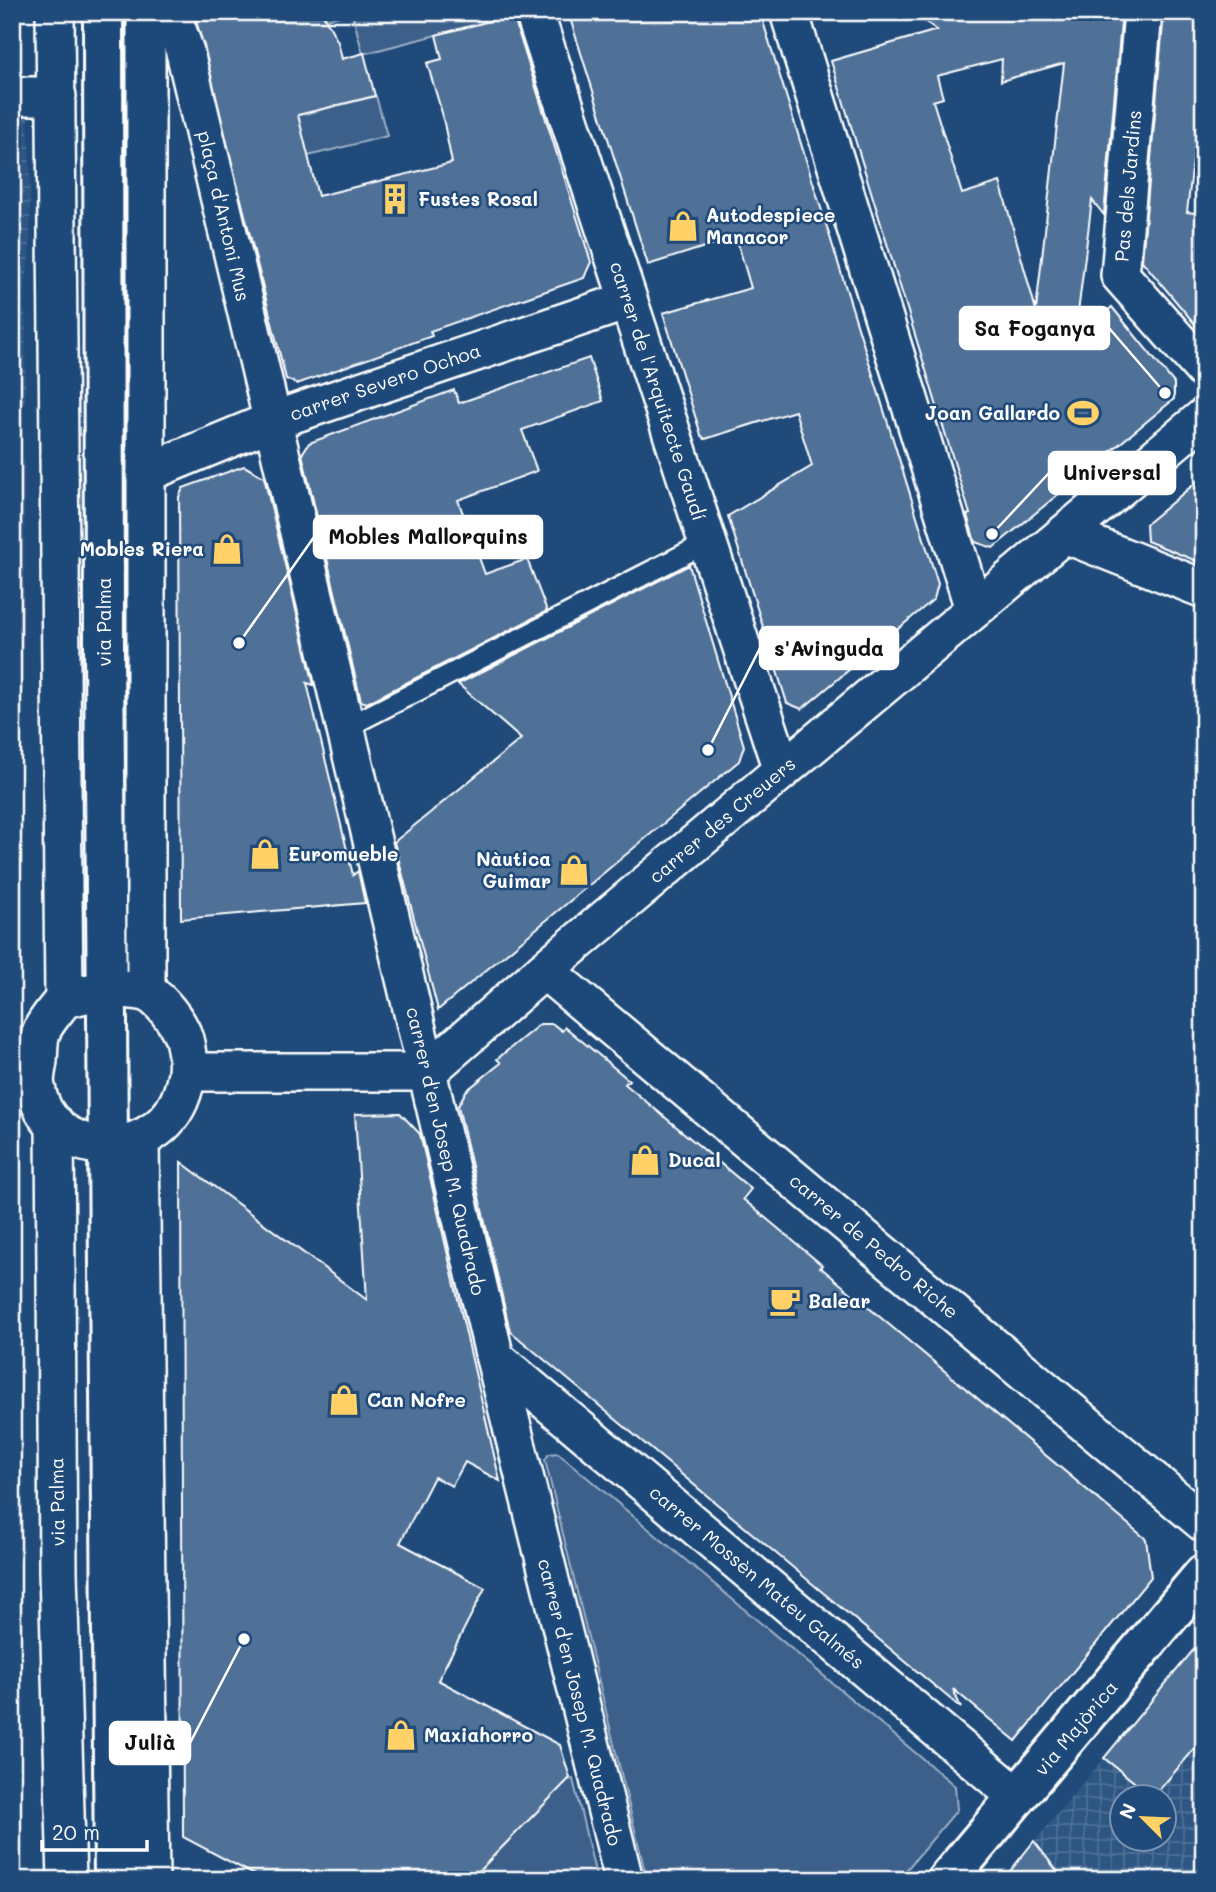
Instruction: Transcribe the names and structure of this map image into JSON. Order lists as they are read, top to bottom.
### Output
{
  "streets": {
    "main road": ["via Palma", "via Majòrica"],
    "street": [
      "Pas dels Jardins",
      "plaça d'Antoni Mus",
      "carrer Severo Ochoa",
      "carrer de l'Arquitecte Gaudí",
      "carrer des Creuers",
      "carrer d'en Josep M. Quadrado",
      "carrer de Pedro Riche",
      "carrer Mossèn Mateu Galmés"
    ]
  },
  "crossings": [
    ["plaça d'Antoni Mus", "carrer Severo Ochoa"],
    ["plaça d'Antoni Mus", "carrer d'en Josep M. Quadrado"],
    ["carrer Severo Ochoa", "carrer de l'Arquitecte Gaudí"],
    ["carrer Severo Ochoa", "carrer d'en Josep M. Quadrado"],
    ["carrer de l'Arquitecte Gaudí", "carrer des Creuers"],
    ["carrer des Creuers", "carrer d'en Josep M. Quadrado"],
    ["carrer des Creuers", "carrer de Pedro Riche"],
    ["carrer d'en Josep M. Quadrado", "carrer Mossèn Mateu Galmés"],
    ["carrer Mossèn Mateu Galmés", "via Majòrica"]
  ],
  "places": {
    "building": ["Fustes Rosal"],
    "shop": [
      "Autodespiece Manacor",
      "Mobles Riera",
      "Euromueble",
      "Nàutica Guimar",
      "Ducal",
      "Can Nofre",
      "Maxiahorro"
    ],
    "other": [
      "Sa Foganya",
      "Universal",
      "Mobles Mallorquins",
      "s'Avinguda",
      "Julià"
    ],
    "sports": ["Joan Gallardo"],
    "cafe": ["Balear"]
  },
  "scale_bar": "20 m",
  "north": "top left"
}
